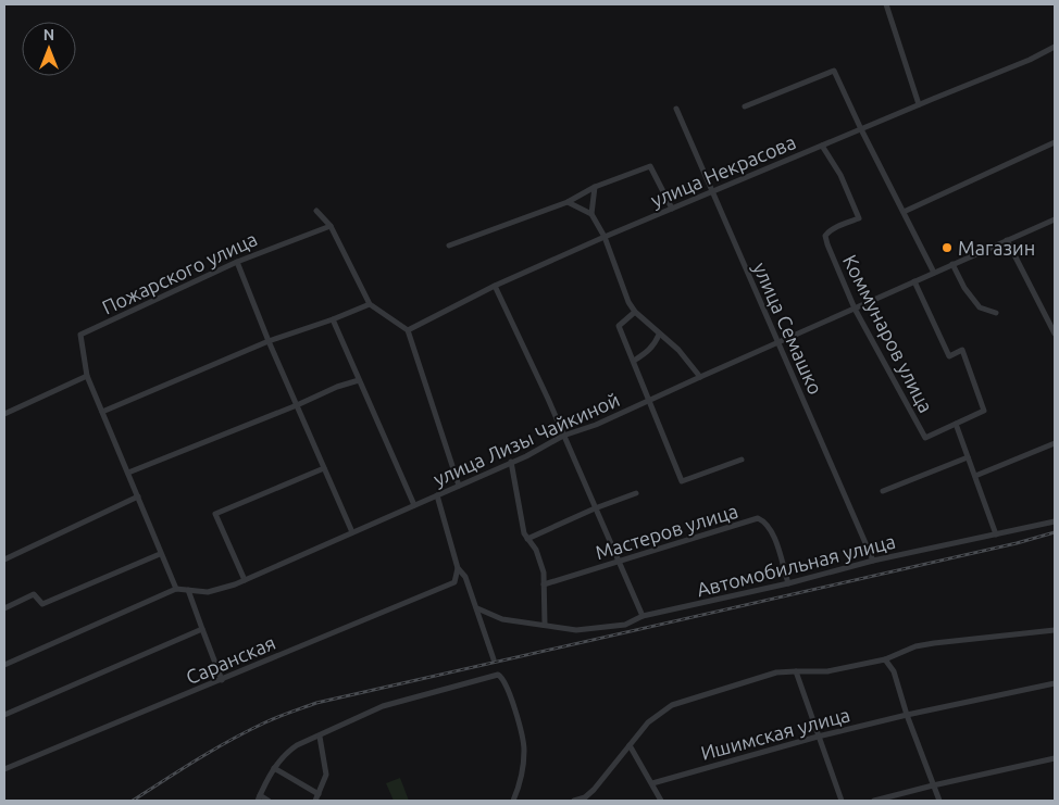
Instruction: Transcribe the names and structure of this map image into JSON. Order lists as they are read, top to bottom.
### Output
{
  "streets": {
    "street": [
      "улица Некрасова",
      "Пожарского улица",
      "улица Семашко",
      "Коммунаров улица",
      "улица Лизы Чайкиной",
      "Мастеров улица",
      "Автомобильная улица",
      "Саранская",
      "Ишимская улица"
    ]
  },
  "crossings": [
    ["улица Некрасова", "улица Семашко"],
    ["улица Некрасова", "Коммунаров улица"],
    ["улица Семашко", "улица Лизы Чайкиной"],
    ["улица Семашко", "Автомобильная улица"],
    ["Коммунаров улица", "улица Лизы Чайкиной"],
    ["Мастеров улица", "Автомобильная улица"]
  ],
  "places": ["Магазин"],
  "north": "top"
}
